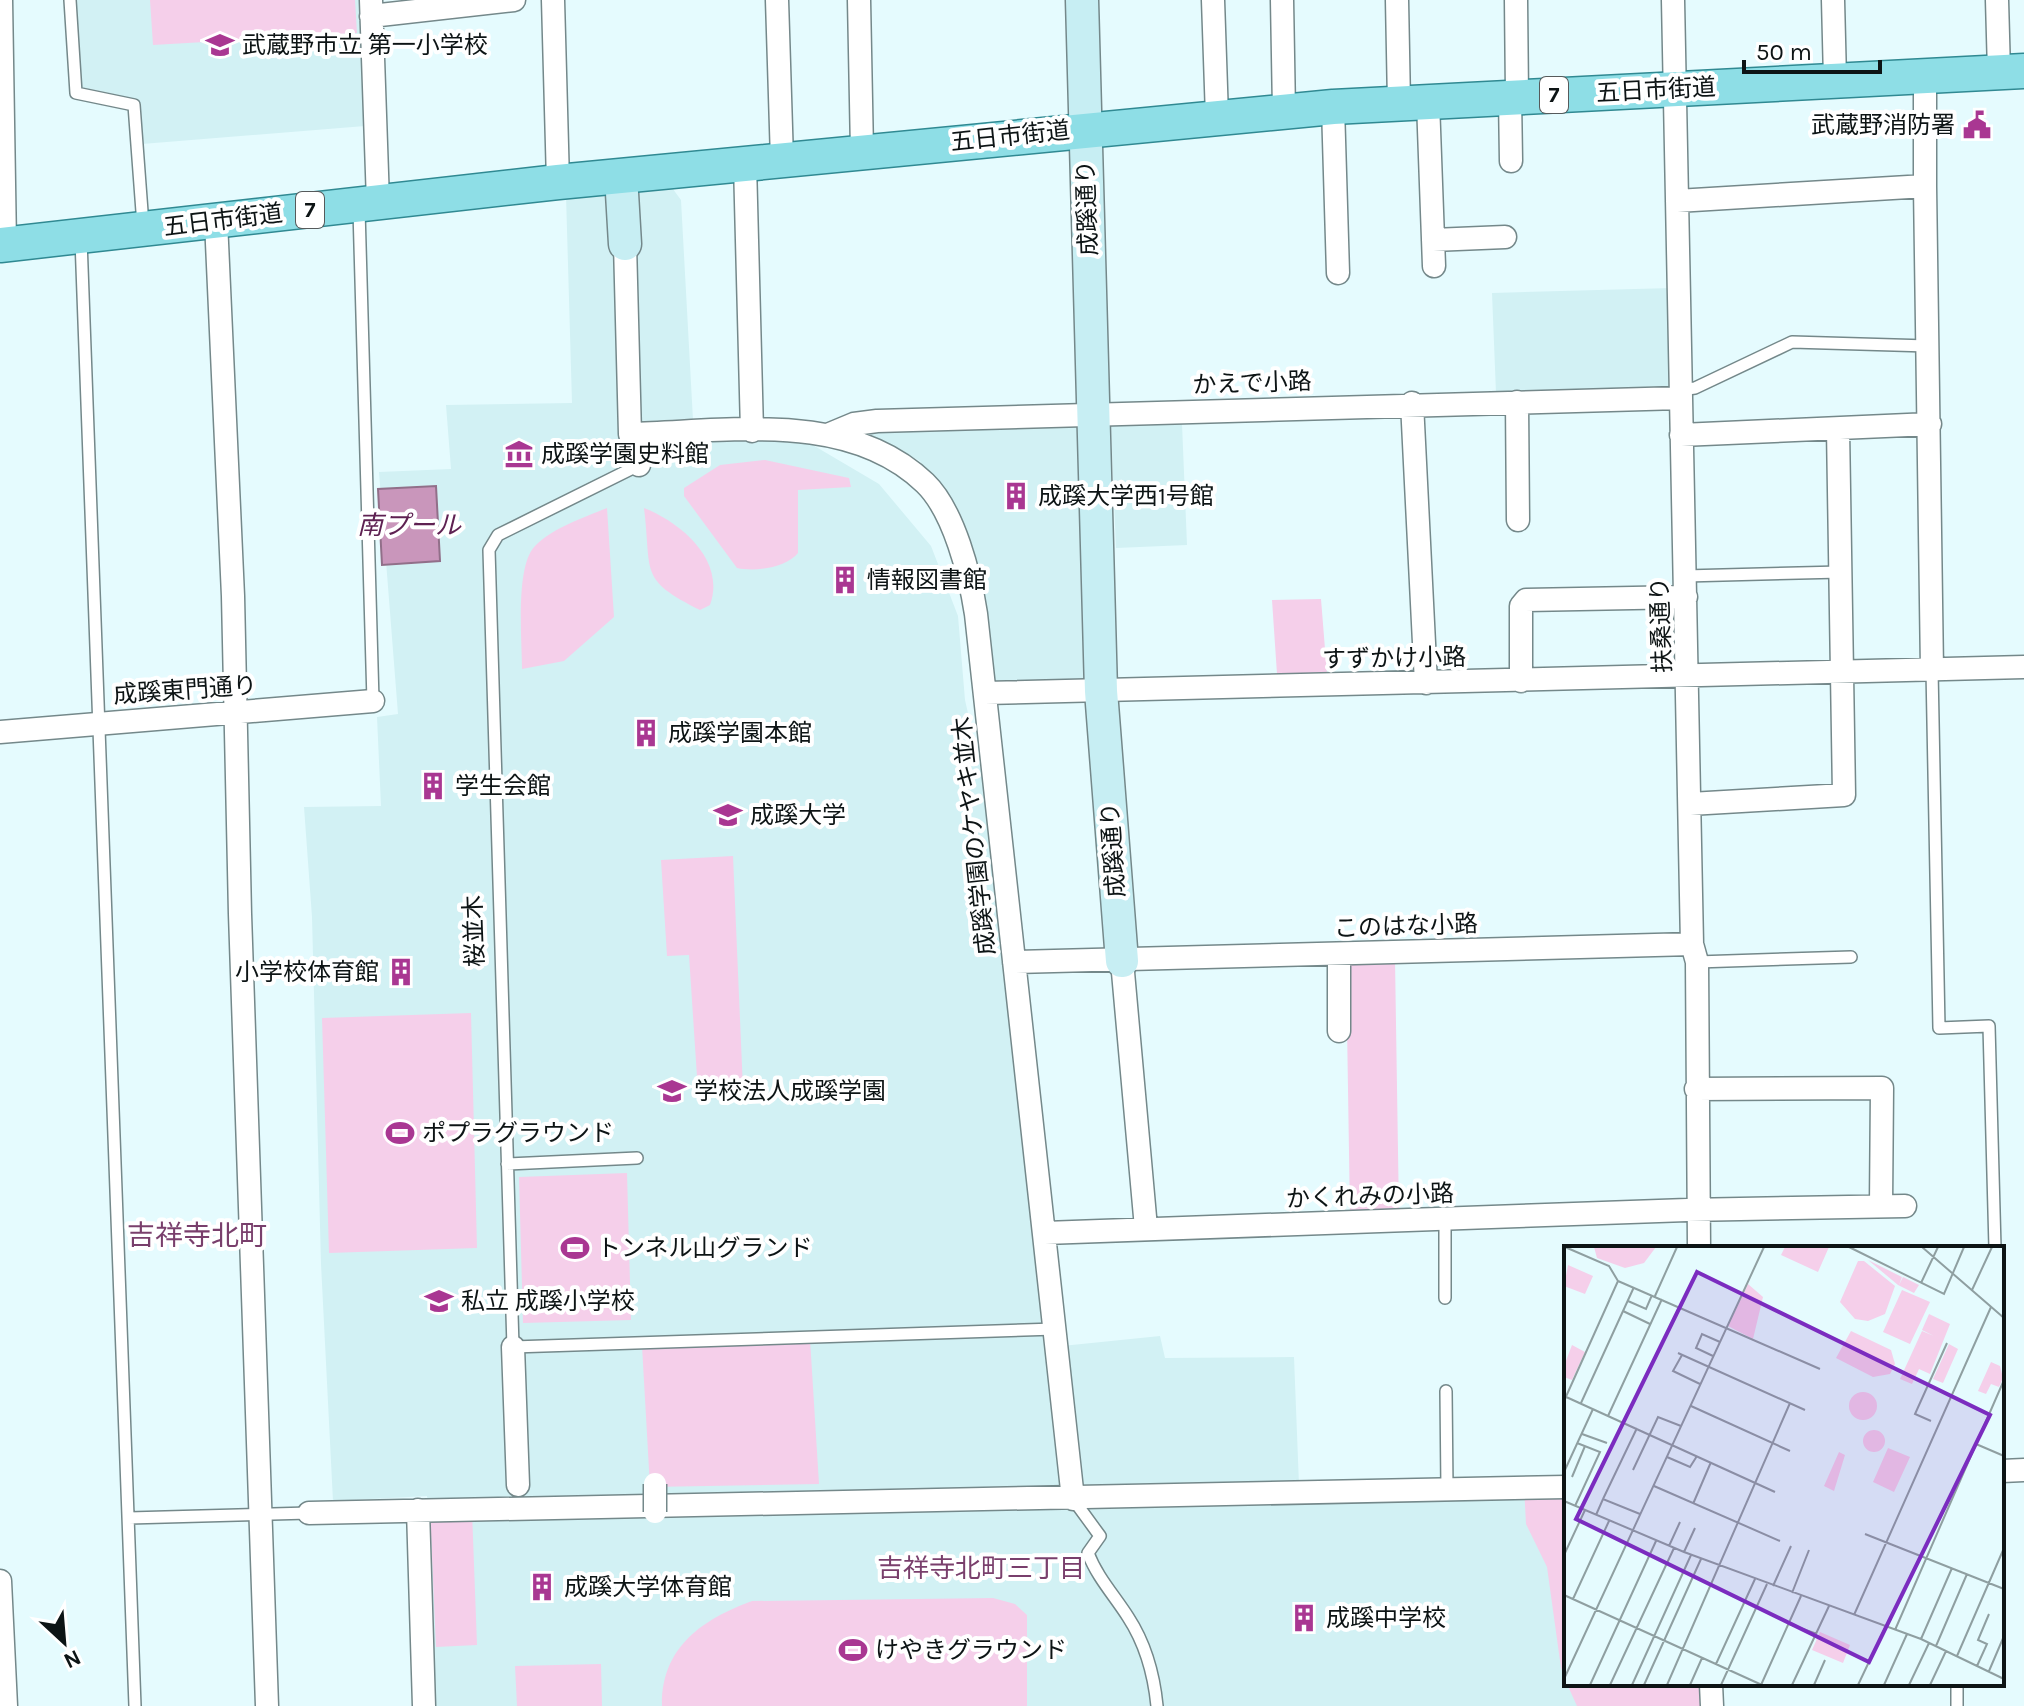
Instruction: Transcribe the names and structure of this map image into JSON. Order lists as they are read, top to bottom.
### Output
{
  "streets": {
    "main road": ["五日市街道", "7"],
    "street": [
      "成蹊通り",
      "かえで小路",
      "扶桑通り",
      "すずかけ小路",
      "成蹊東門通り",
      "成蹊学園のケヤキ並木",
      "このはな小路",
      "桜並木",
      "かくれみの小路"
    ]
  },
  "crossings": [
    ["五日市街道", "成蹊通り"],
    ["五日市街道", "扶桑通り"],
    ["成蹊通り", "かえで小路"],
    ["成蹊通り", "すずかけ小路"],
    ["成蹊通り", "このはな小路"],
    ["かえで小路", "扶桑通り"],
    ["かえで小路", "成蹊学園のケヤキ並木"],
    ["扶桑通り", "すずかけ小路"],
    ["扶桑通り", "このはな小路"],
    ["扶桑通り", "かくれみの小路"],
    ["すずかけ小路", "成蹊学園のケヤキ並木"],
    ["成蹊学園のケヤキ並木", "このはな小路"],
    ["成蹊学園のケヤキ並木", "かくれみの小路"]
  ],
  "districts": ["吉祥寺北町", "吉祥寺北町三丁目"],
  "water": ["南プール"],
  "places": {
    "school or university": [
      "武蔵野市立 第一小学校",
      "成蹊大学",
      "学校法人成蹊学園",
      "私立 成蹊小学校"
    ],
    "public building": ["武蔵野消防署"],
    "museum": ["成蹊学園史料館"],
    "building": [
      "成蹊大学西1号館",
      "情報図書館",
      "成蹊学園本館",
      "学生会館",
      "小学校体育館",
      "成蹊大学体育館",
      "成蹊中学校"
    ],
    "sports": ["ポプラグラウンド", "トンネル山グランド", "けやきグラウンド"]
  },
  "scale_bar": "50 m",
  "north": "bottom right"
}
